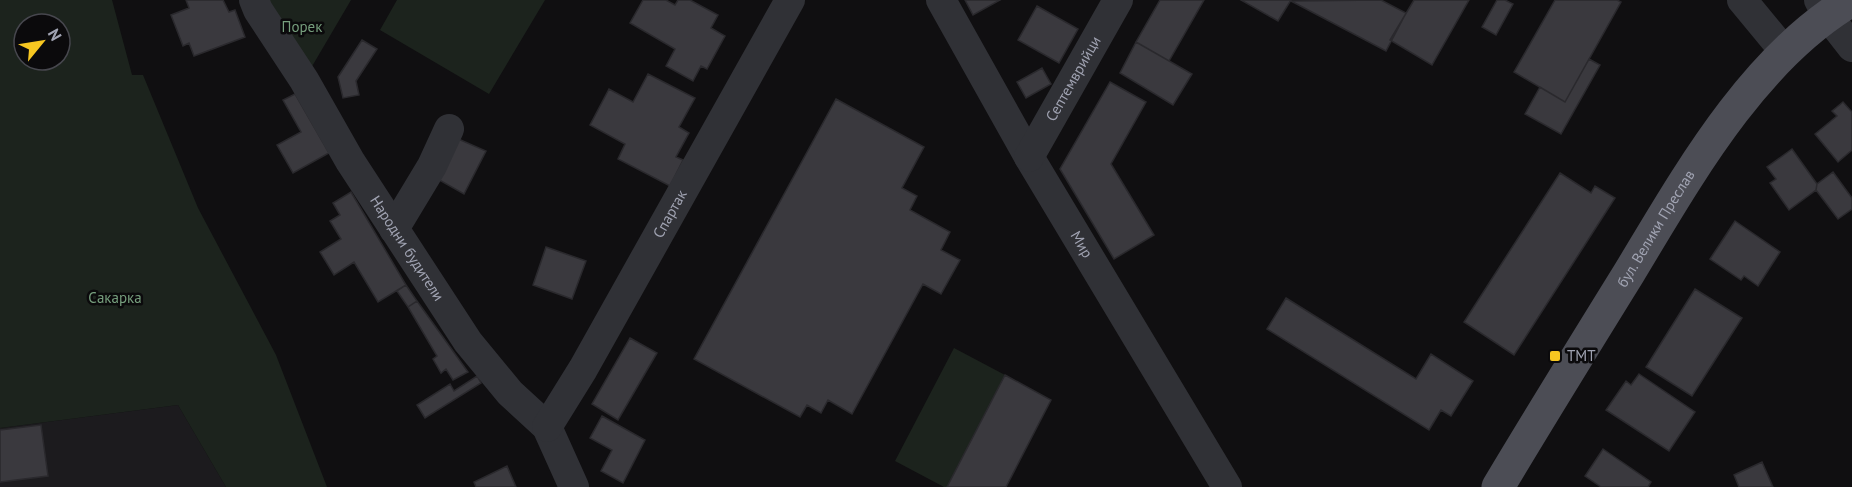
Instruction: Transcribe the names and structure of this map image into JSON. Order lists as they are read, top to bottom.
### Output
{
  "streets": {
    "main road": ["бул. Велики Преслав"],
    "street": [
      "Септемврийци",
      "Спартак",
      "Мир",
      "Народни будители"
    ]
  },
  "crossings": [
    ["Септемврийци", "Мир"],
    ["Спартак", "Народни будители"]
  ],
  "parks": ["Порек", "Сакарка"],
  "places": {
    "transit": ["ТМТ"]
  },
  "north": "top right"
}
